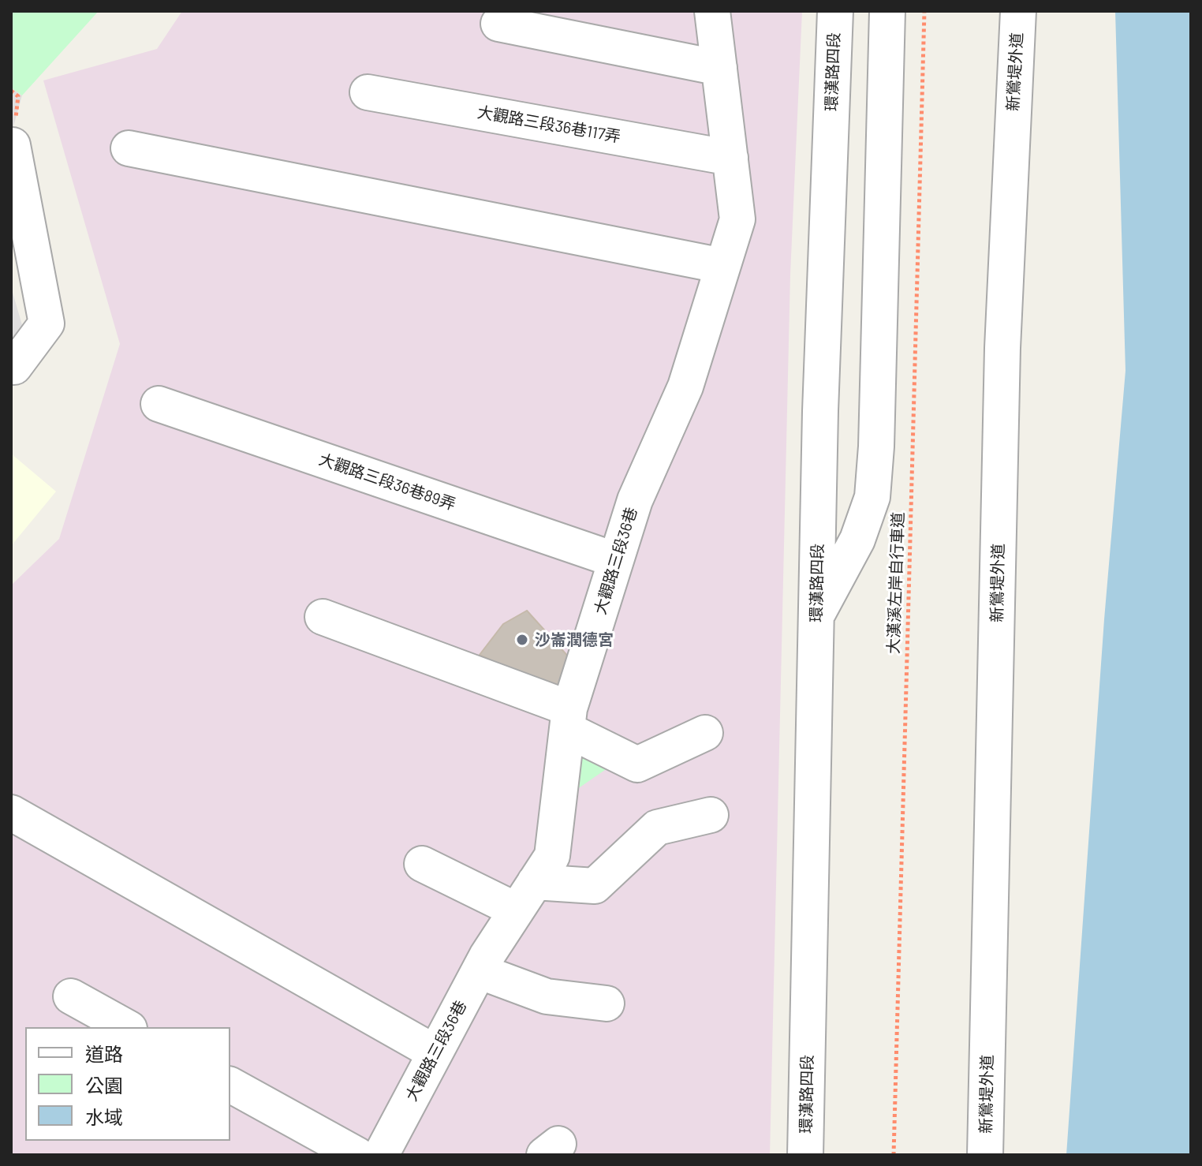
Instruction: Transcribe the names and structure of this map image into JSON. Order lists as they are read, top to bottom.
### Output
{
  "streets": {
    "street": [
      "環漢路四段",
      "新鶯堤外道",
      "大觀路三段36巷117弄",
      "大觀路三段36巷89弄",
      "大觀路三段36巷"
    ],
    "path": ["大漢溪左岸自行車道"]
  },
  "crossings": [
    ["大觀路三段36巷117弄", "大觀路三段36巷"],
    ["大觀路三段36巷89弄", "大觀路三段36巷"]
  ],
  "places": ["沙崙潤德宮"],
  "legend": ["道路", "公園", "水域"]
}
